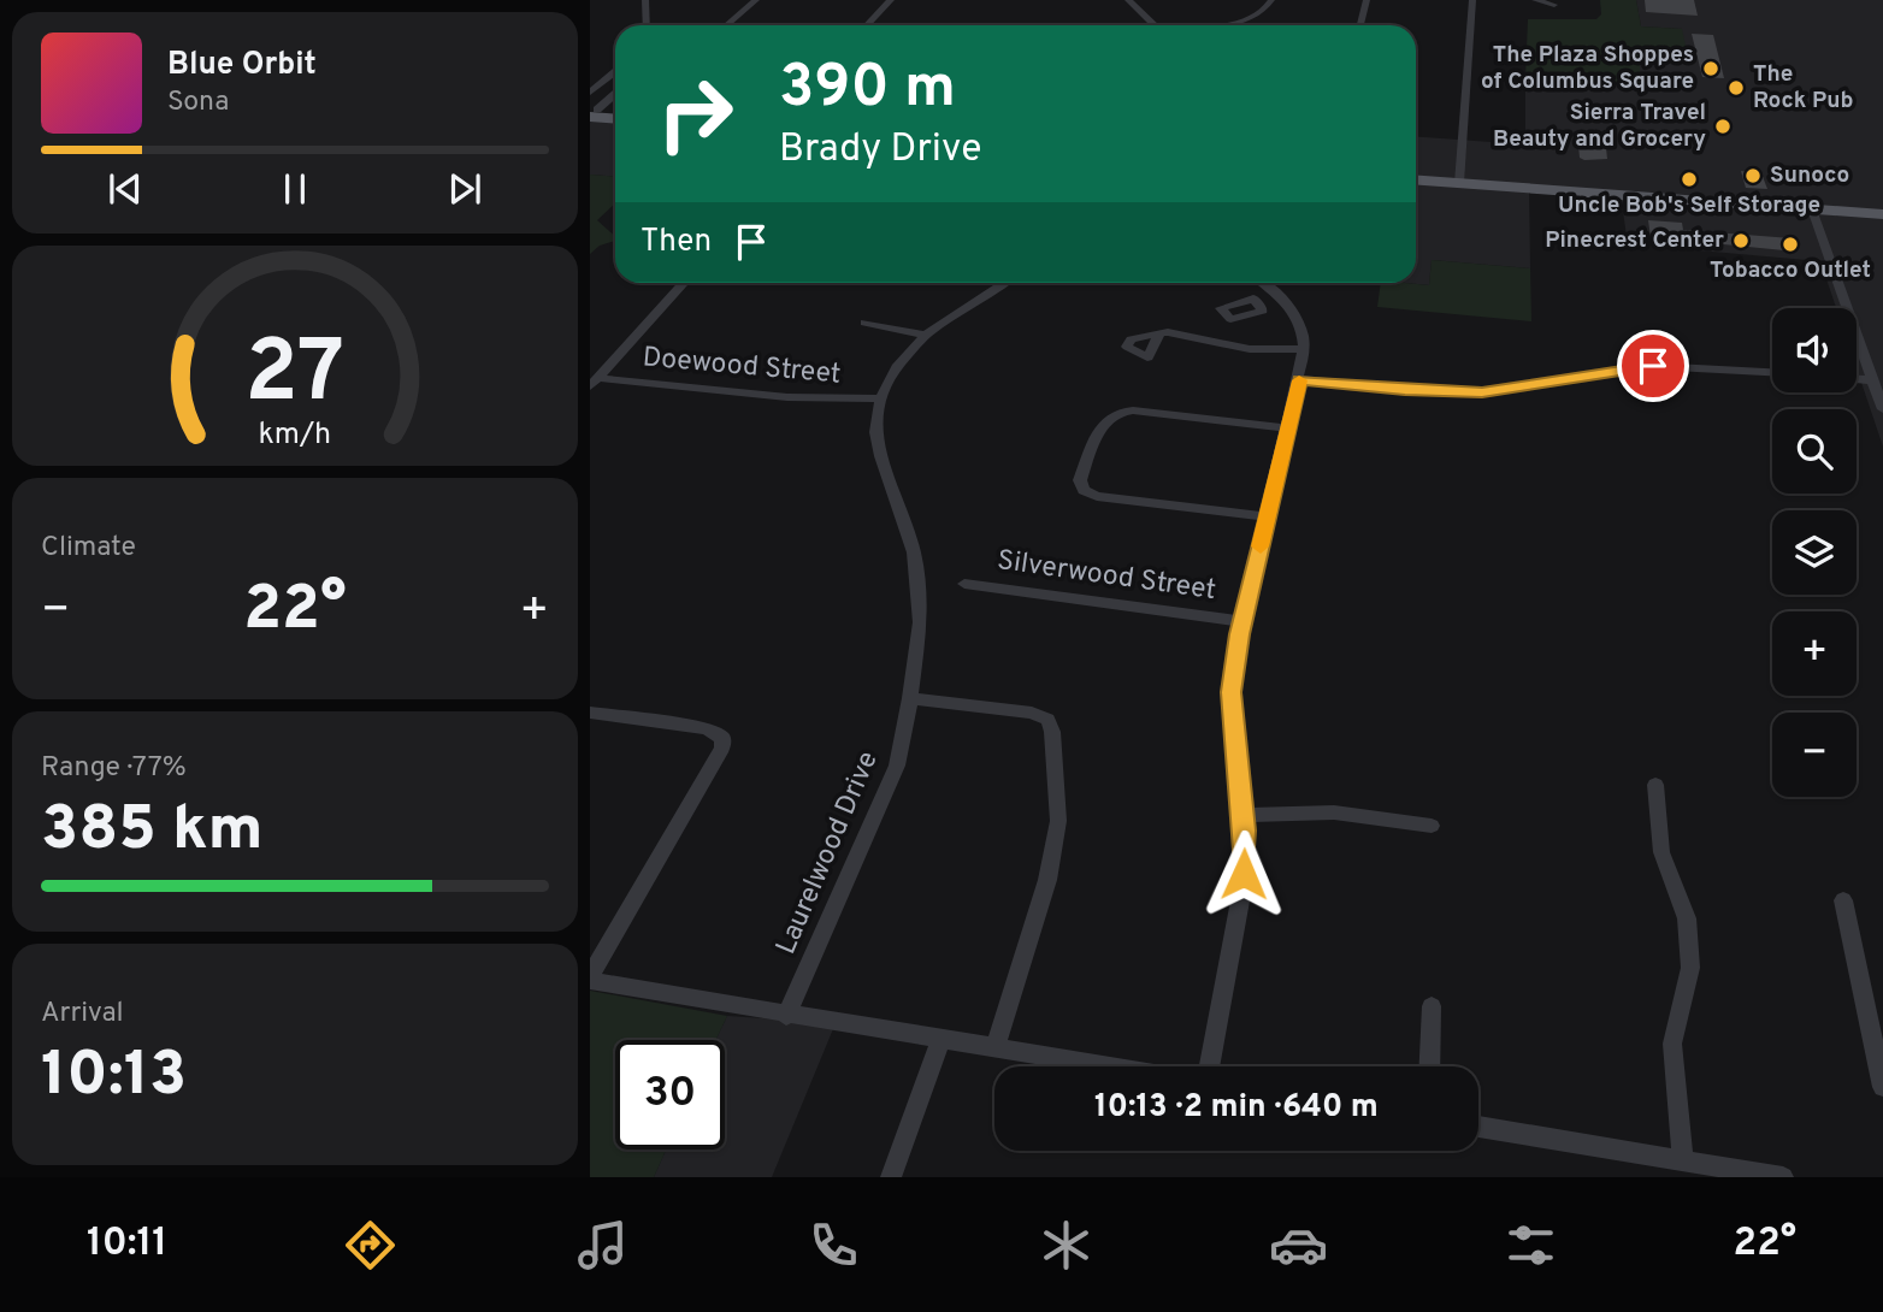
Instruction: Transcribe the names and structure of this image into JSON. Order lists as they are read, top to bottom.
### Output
{
  "streets": {
    "street": ["Doewood Street", "Silverwood Street", "Laurelwood Drive"]
  },
  "crossings": [
    ["Doewood Street", "Laurelwood Drive"]
  ],
  "places": [
    "The Plaza Shoppes of Columbus Square",
    "The Rock Pub",
    "Sierra Travel Beauty and Grocery",
    "Sunoco",
    "Uncle Bob's Self Storage",
    "Pinecrest Center",
    "Tobacco Outlet"
  ],
  "page": {
    "turn": ["390 m", "Brady Drive"],
    "song": ["Blue Orbit", "Sona"],
    "then": "Then",
    "map_buttons": ["+", "−"],
    "tile": [
      "Climate",
      ["Range · 77%", "385 km"],
      ["Arrival", "10:13"]
    ],
    "heat": ["−", "22°", "+"],
    "limit": "30",
    "trip": "10:13 · 2 min · 640 m",
    "tabs": ["10:11", "22°"],
    "gauge": ["27", "km/h"]
  }
}
